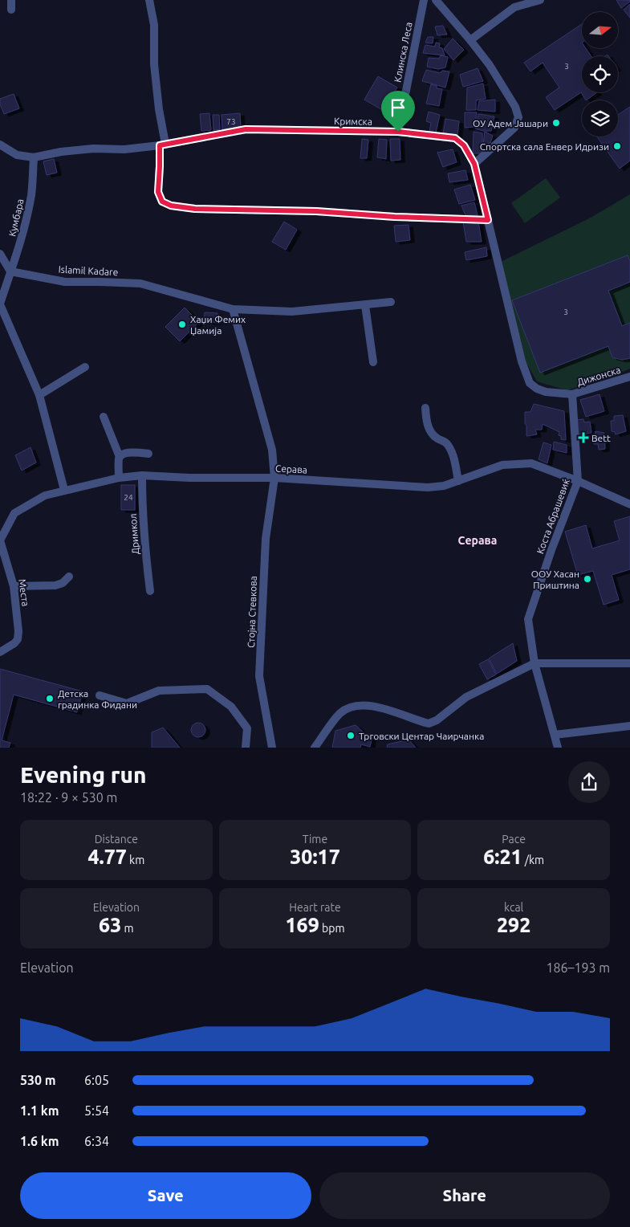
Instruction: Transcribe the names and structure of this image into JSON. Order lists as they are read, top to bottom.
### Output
{
  "streets": {
    "street": [
      "Клинска Леса",
      "Кримска",
      "Кумбара",
      "Islamil Kadare",
      "Дижонска",
      "Серава",
      "Коста Абрашевиќ",
      "Дримкол",
      "Места",
      "Стојна Стевкова"
    ]
  },
  "crossings": [
    ["Клинска Леса", "Кримска"],
    ["Кримска", "Кумбара"],
    ["Кримска", "Дижонска"],
    ["Кримска", "Коста Абрашевиќ"],
    ["Кумбара", "Islamil Kadare"],
    ["Islamil Kadare", "Стојна Стевкова"],
    ["Дижонска", "Коста Абрашевиќ"],
    ["Серава", "Коста Абрашевиќ"],
    ["Серава", "Дримкол"],
    ["Серава", "Места"],
    ["Серава", "Стојна Стевкова"]
  ],
  "districts": ["Серава"],
  "places": {
    "other": [
      "ОУ Адем Јашари",
      "Спортска сала Енвер Идризи",
      "Хаџи Фемих Џамија",
      "ООУ Хасан Приштина",
      "Детска градинка Фидани",
      "Трговски Центар Чаирчанка"
    ],
    "health": ["Bett"]
  },
  "house_numbers": [
    "3",
    "73",
    "3",
    "24"
  ],
  "north": "right",
  "page": {
    "heading": ["Evening run", "18:22 · 9 × 530 m"],
    "stats": [
      ["Distance", "4.77 km"],
      ["Time", "30:17"],
      ["Pace", "6:21 /km"],
      ["Elevation", "63 m"],
      ["Heart rate", "169 bpm"],
      ["kcal", "292"]
    ],
    "chart": ["Elevation", "186–193 m"],
    "list": [
      {
        "name": "530 m",
        "note": "6:05"
      },
      {
        "name": "1.1 km",
        "note": "5:54"
      },
      {
        "name": "1.6 km",
        "note": "6:34"
      }
    ],
    "buttons": ["Save", "Share"]
  }
}
